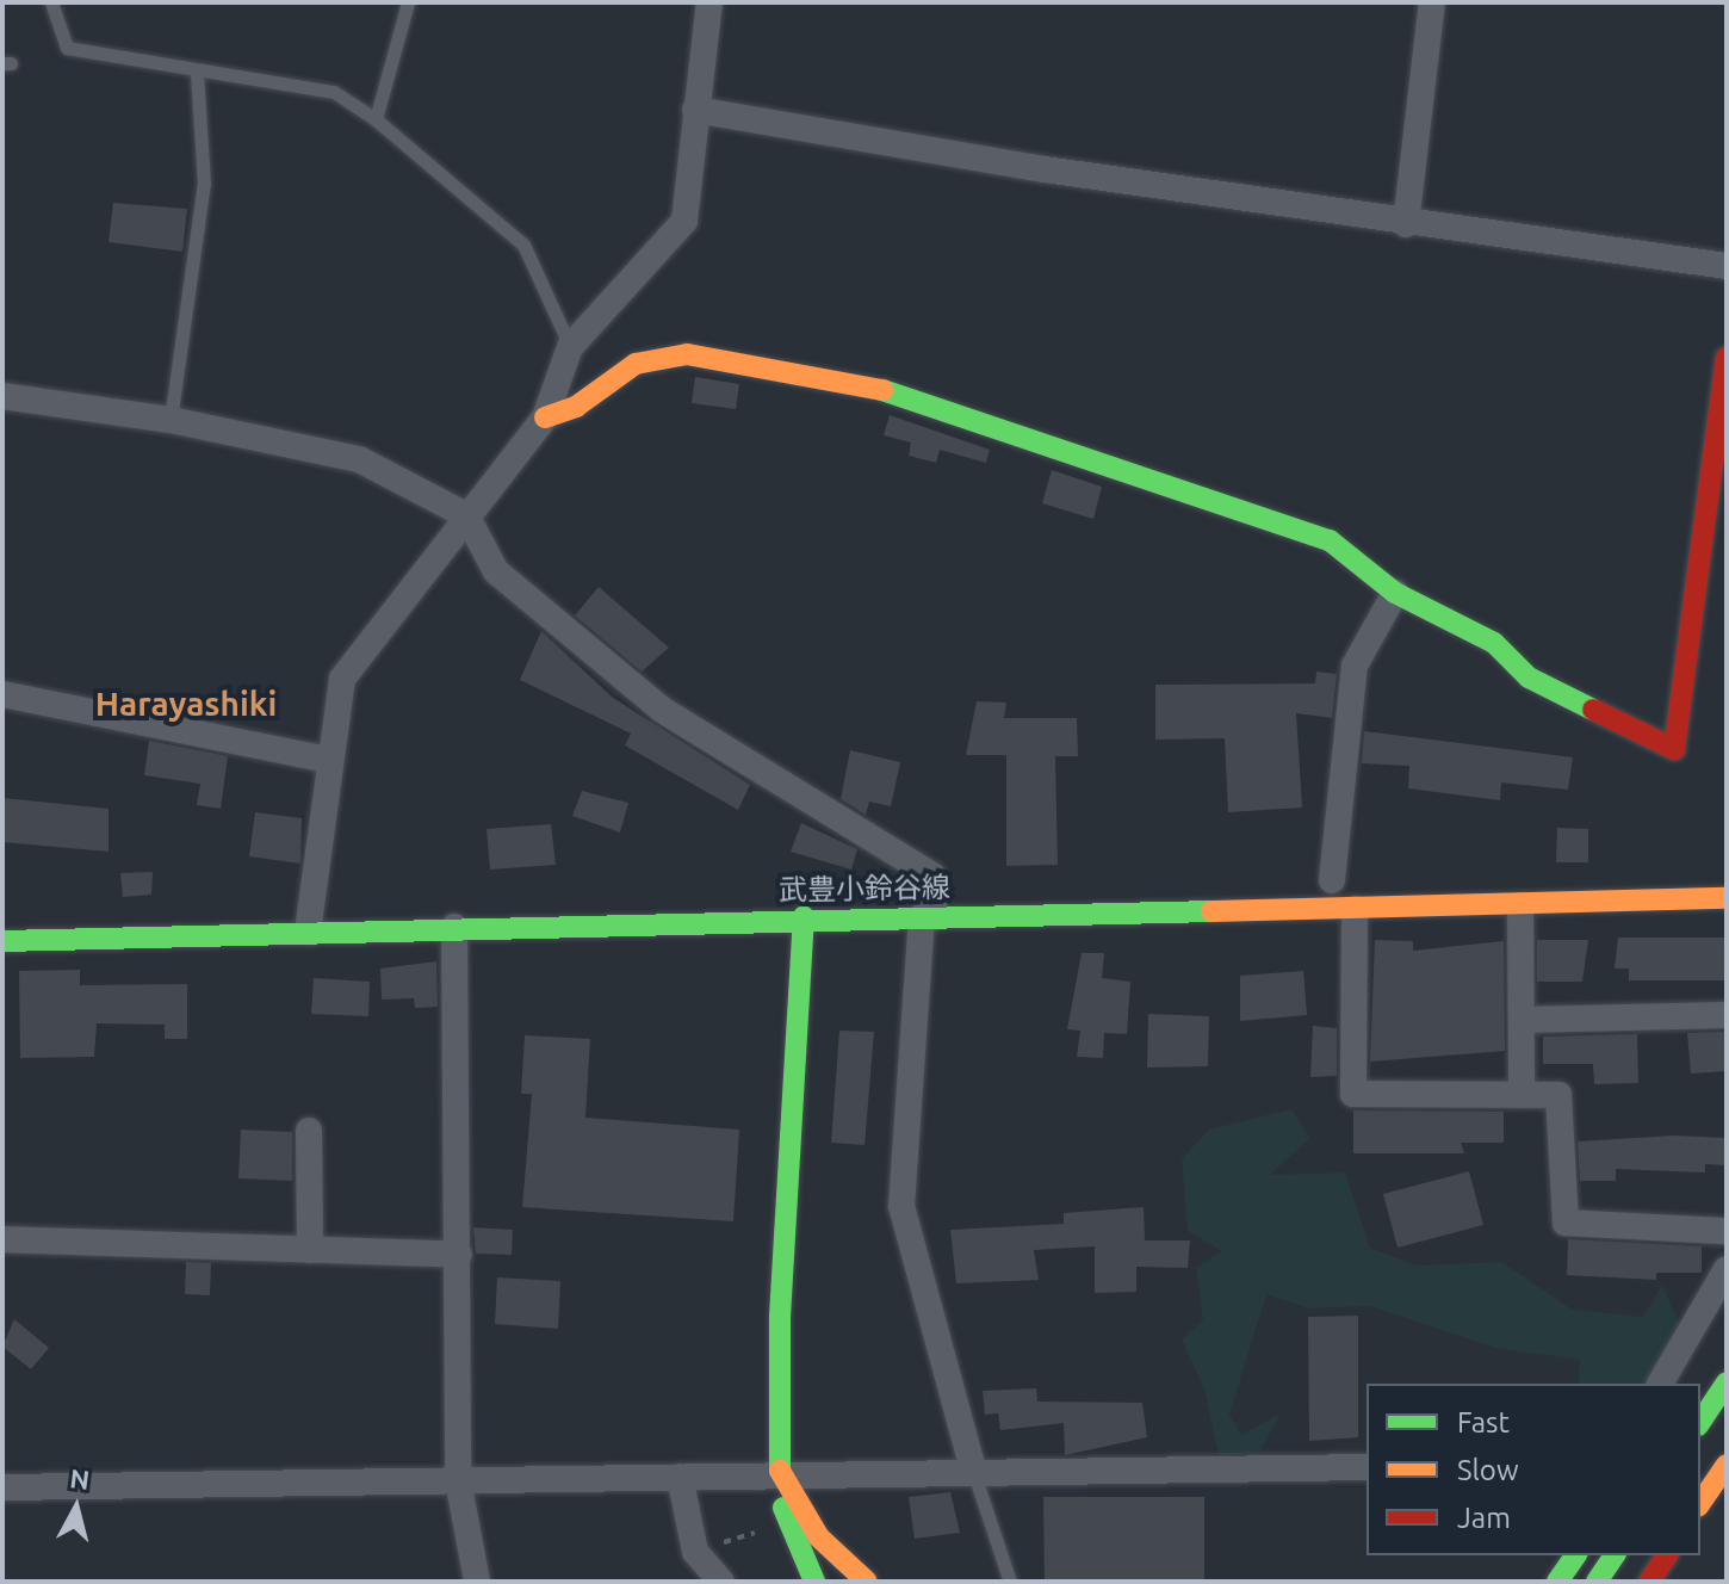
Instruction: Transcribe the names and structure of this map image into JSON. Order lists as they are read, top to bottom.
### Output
{
  "streets": {
    "main road": ["武豊小鈴谷線"]
  },
  "districts": ["Harayashiki"],
  "legend": ["Fast", "Slow", "Jam"],
  "north": "top"
}
